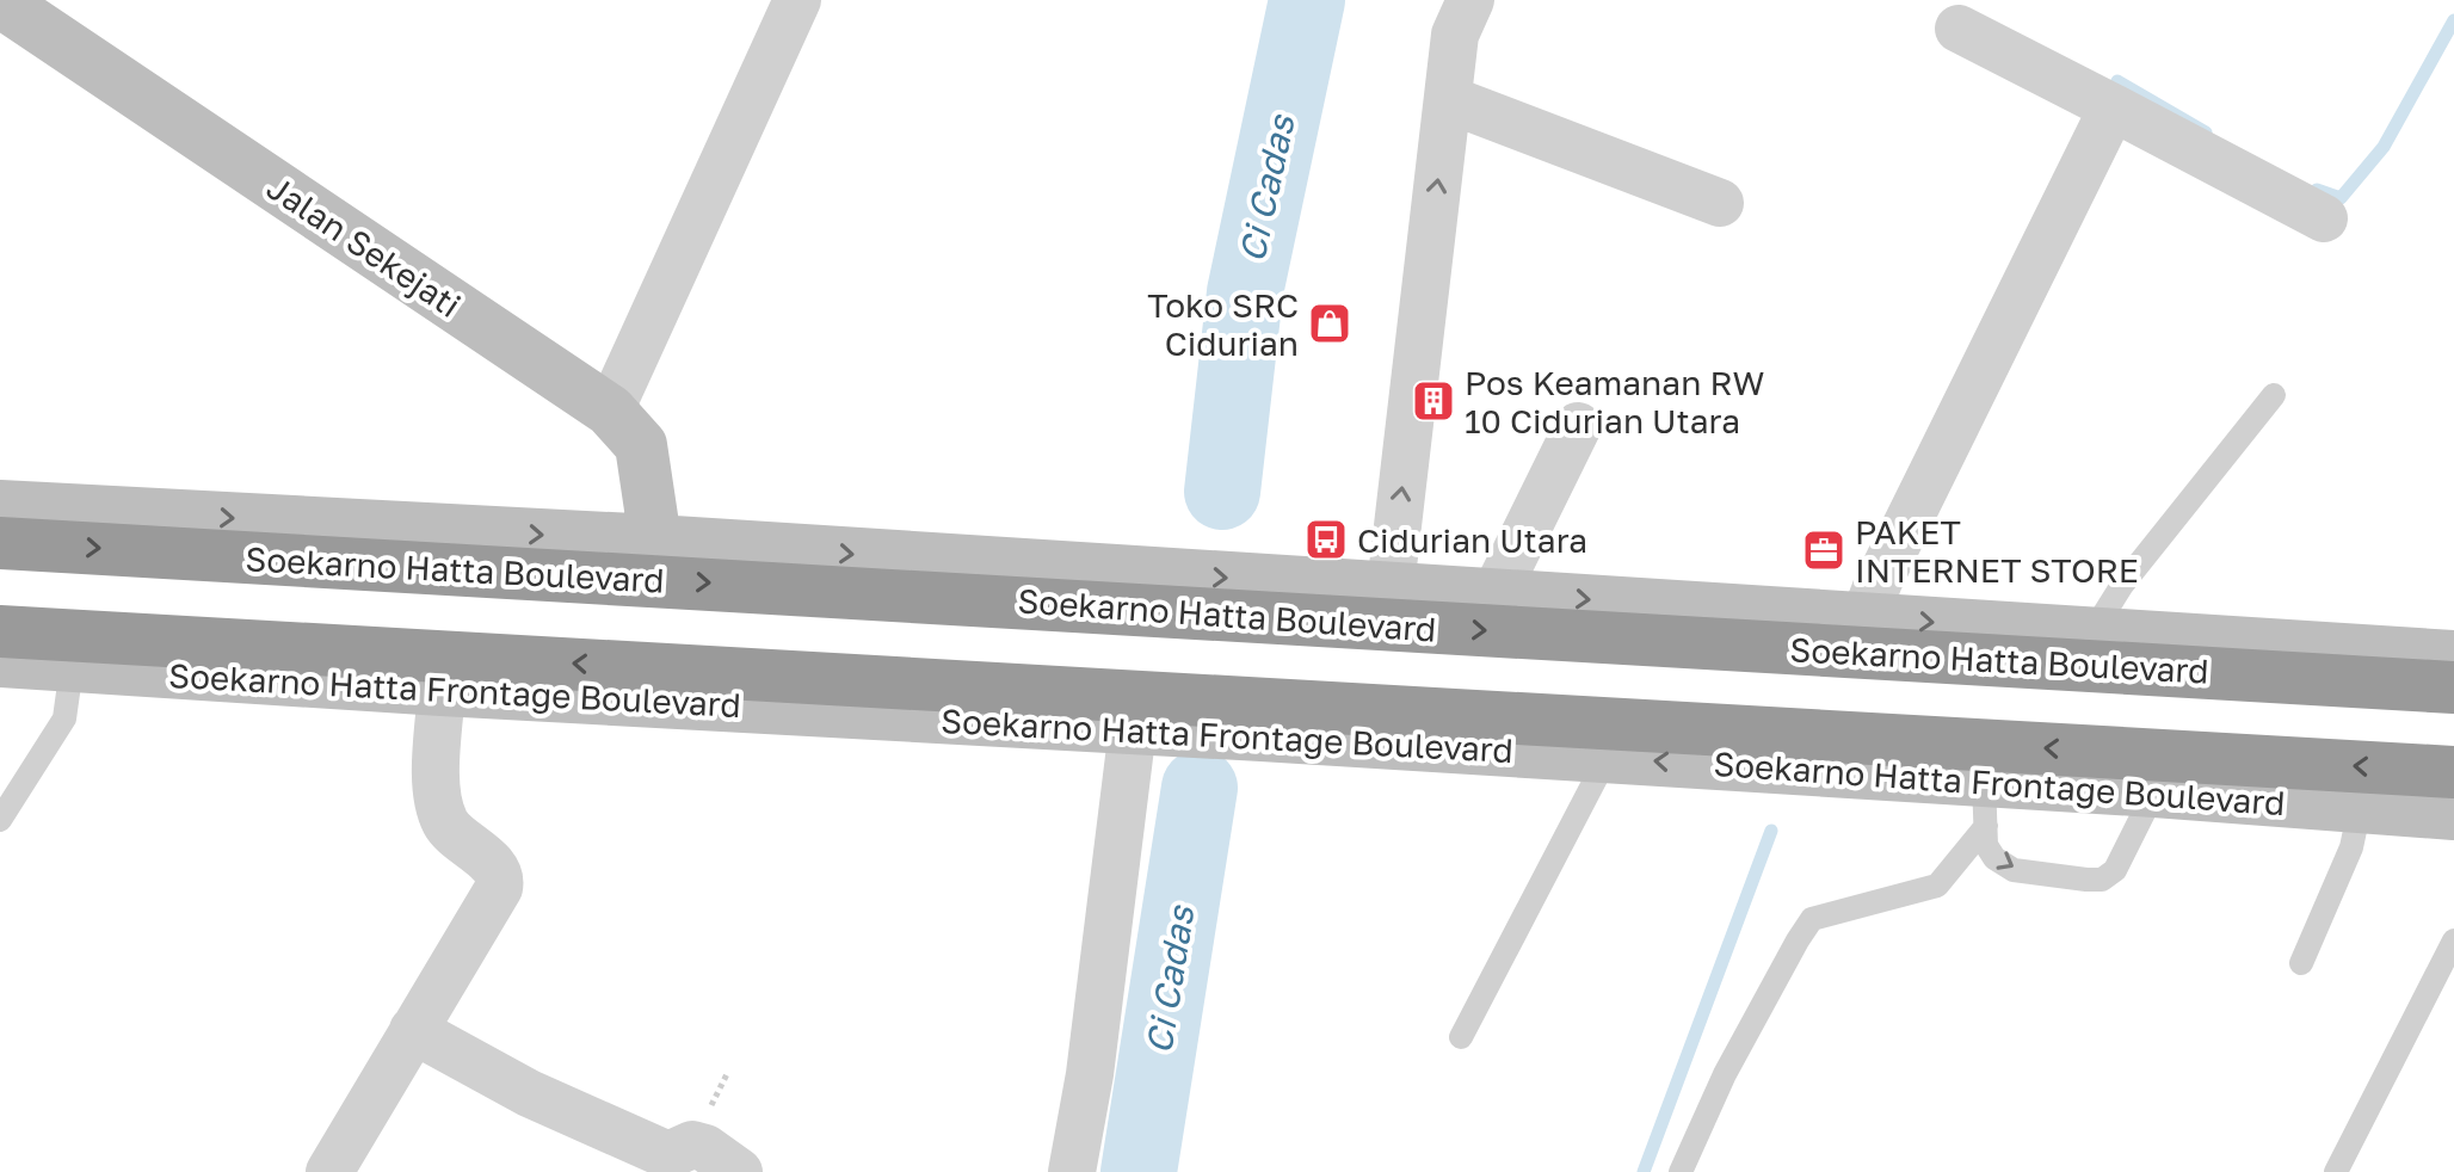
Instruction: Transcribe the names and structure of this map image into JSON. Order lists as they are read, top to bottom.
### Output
{
  "streets": {
    "highway": ["Soekarno Hatta Boulevard"],
    "main road": ["Jalan Sekejati", "Soekarno Hatta Frontage Boulevard"]
  },
  "water": ["Ci Cadas"],
  "places": {
    "shop": ["Toko SRC Cidurian"],
    "building": ["Pos Keamanan RW 10 Cidurian Utara"],
    "bus stop": ["Cidurian Utara"],
    "office": ["PAKET INTERNET STORE"]
  }
}
